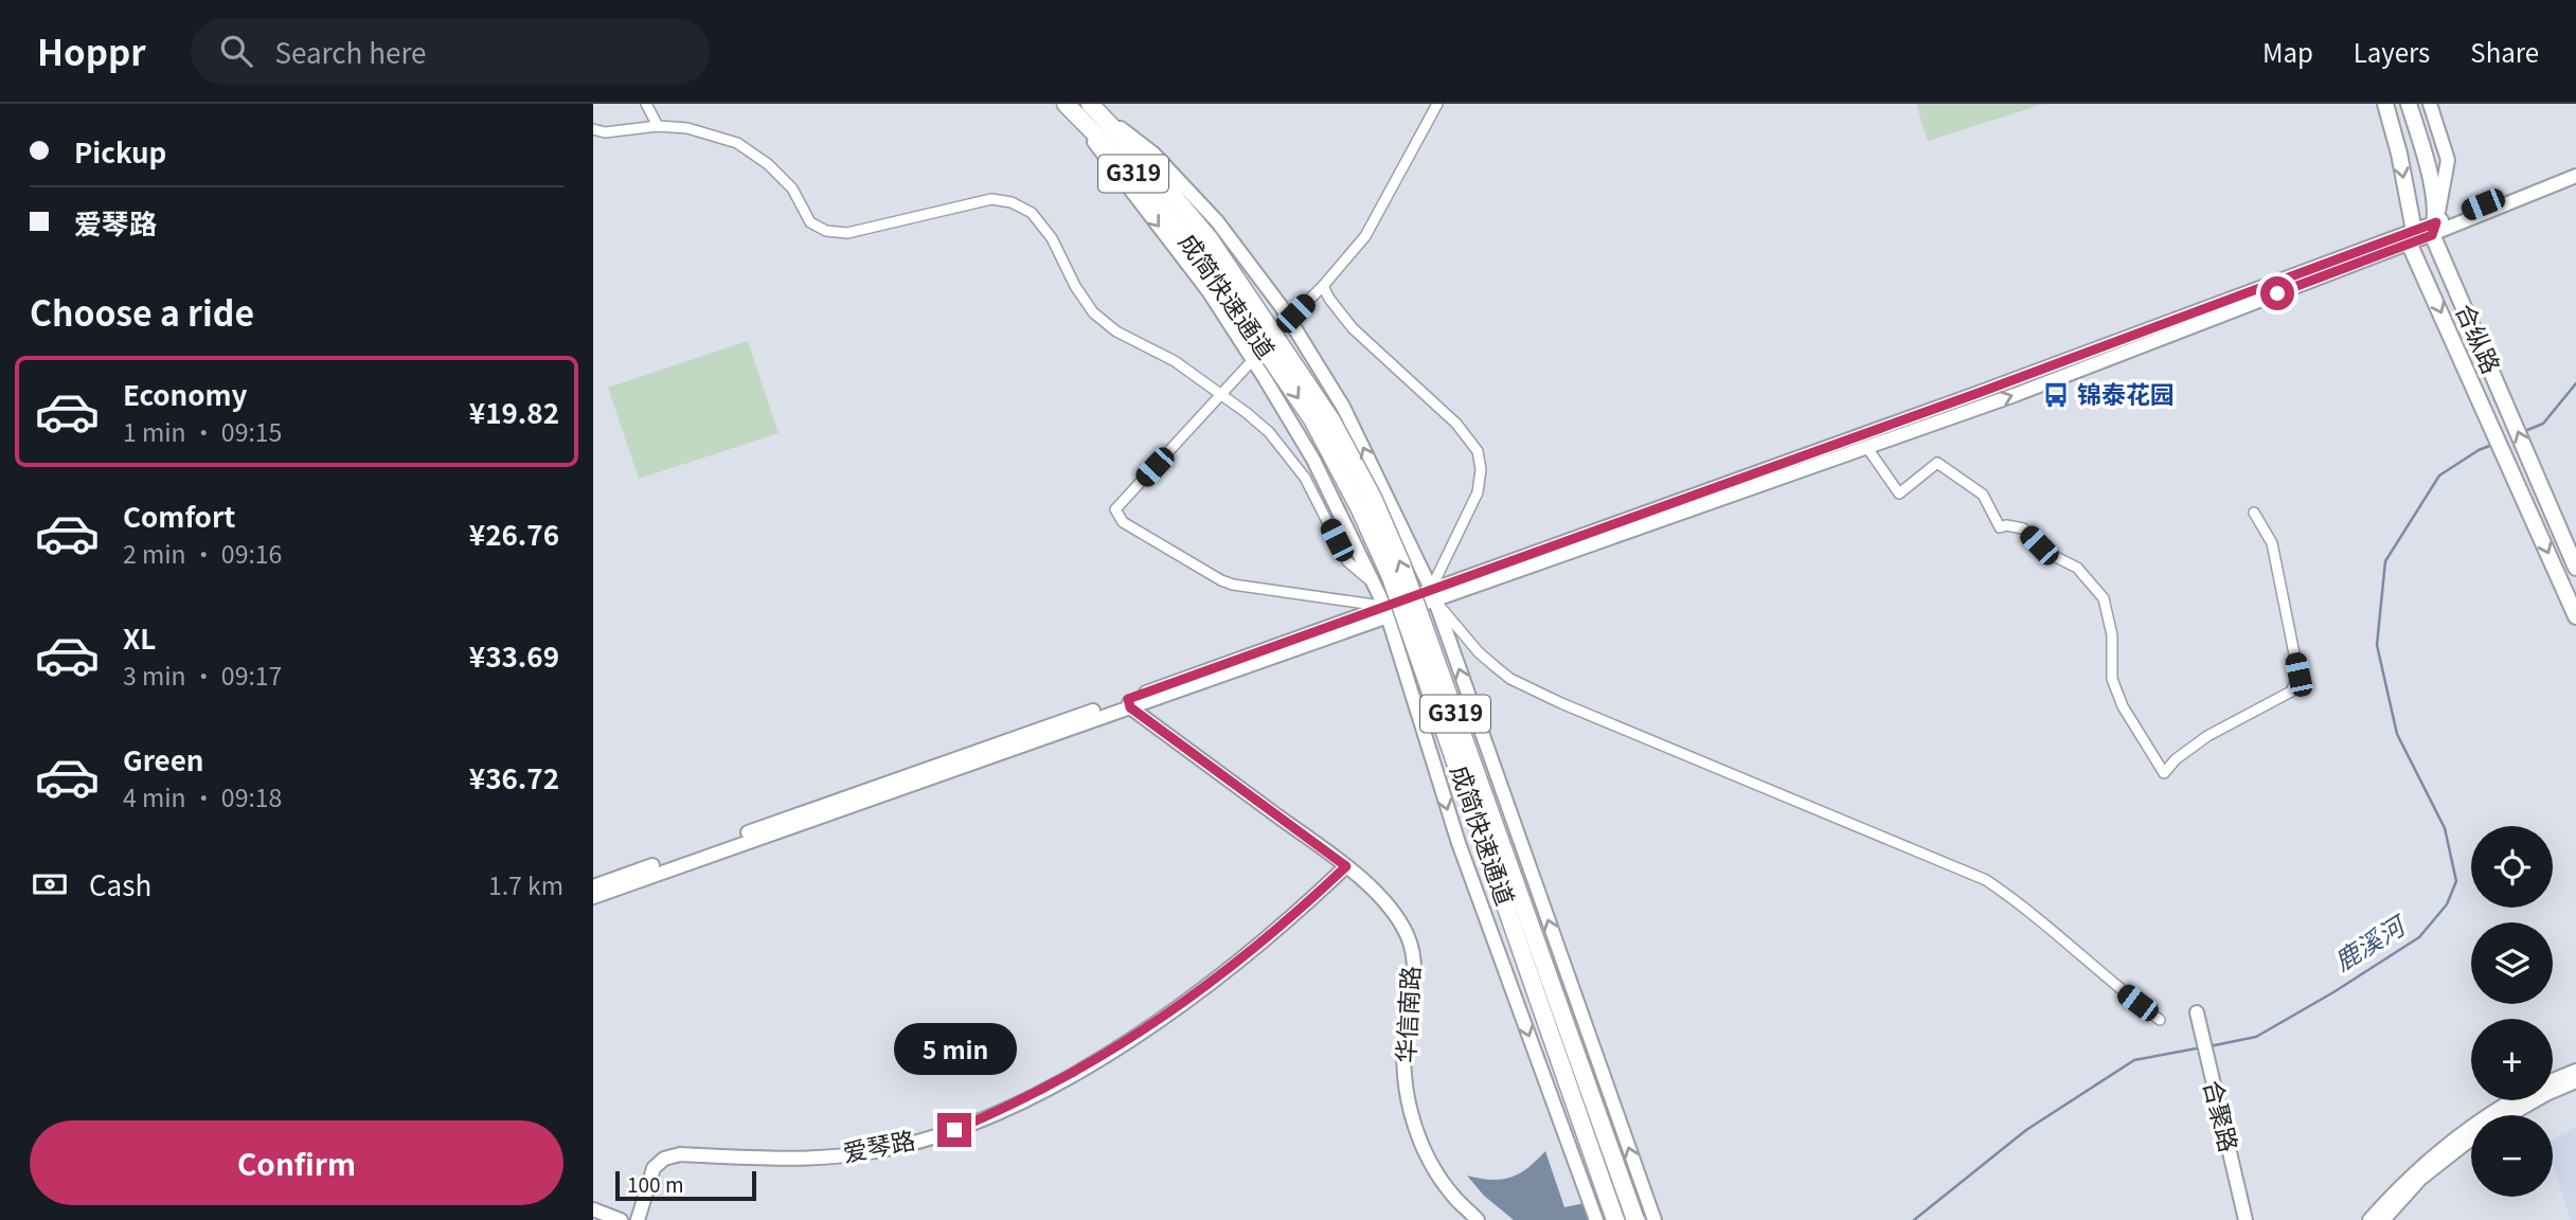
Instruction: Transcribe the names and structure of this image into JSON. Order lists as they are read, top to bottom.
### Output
{
  "streets": {
    "highway": ["G319", "成简快速通道"],
    "main road": ["合纵路"],
    "street": ["华信南路", "合聚路", "爱琴路"]
  },
  "crossings": [
    ["华信南路", "爱琴路"]
  ],
  "water": ["鹿溪河"],
  "places": {
    "bus stop": ["锦泰花园"]
  },
  "scale_bar": "100 m",
  "page": {
    "header": "Hoppr",
    "search": "Search here",
    "nav": ["Map", "Layers", "Share"],
    "banner": ["Pickup", "爱琴路"],
    "heading": "Choose a ride",
    "list": [
      {
        "name": "Economy",
        "note": "1 min · 09:15",
        "value": "¥19.82"
      },
      {
        "name": "Comfort",
        "note": "2 min · 09:16",
        "value": "¥26.76"
      },
      {
        "name": "XL",
        "note": "3 min · 09:17",
        "value": "¥33.69"
      },
      {
        "name": "Green",
        "note": "4 min · 09:18",
        "value": "¥36.72"
      }
    ],
    "map_buttons": ["+", "−"],
    "pay": ["Cash", "1.7 km"],
    "bubble": "5 min",
    "buttons": "Confirm",
    "scale": "100 m"
  }
}
